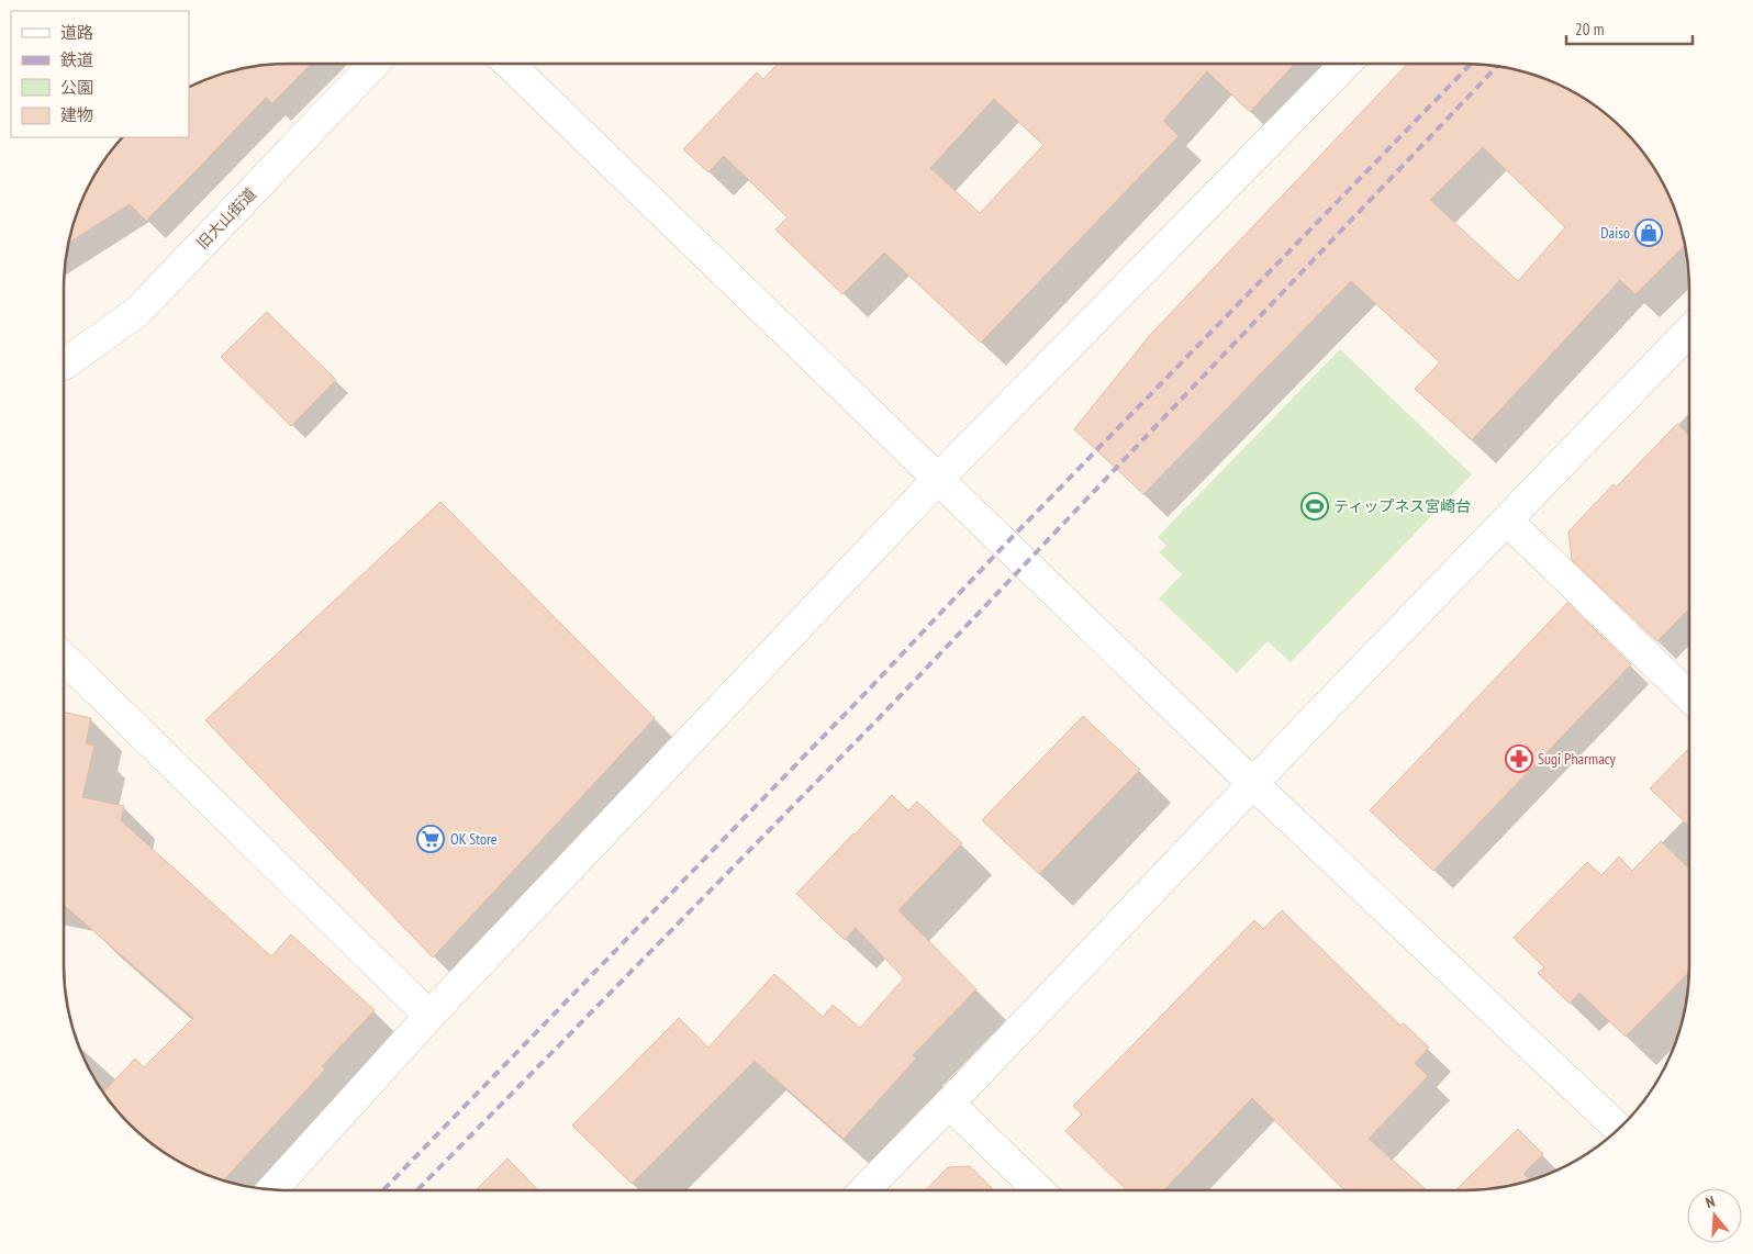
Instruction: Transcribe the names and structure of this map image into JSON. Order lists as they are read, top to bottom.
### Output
{
  "streets": {
    "street": ["旧大山街道"]
  },
  "places": {
    "shop": ["Daiso"],
    "sports": ["ティップネス宮崎台"],
    "pharmacy": ["Sugi Pharmacy"],
    "supermarket": ["OK Store"]
  },
  "legend": [
    "道路",
    "鉄道",
    "公園",
    "建物"
  ],
  "scale_bar": "20 m",
  "north": "top"
}
